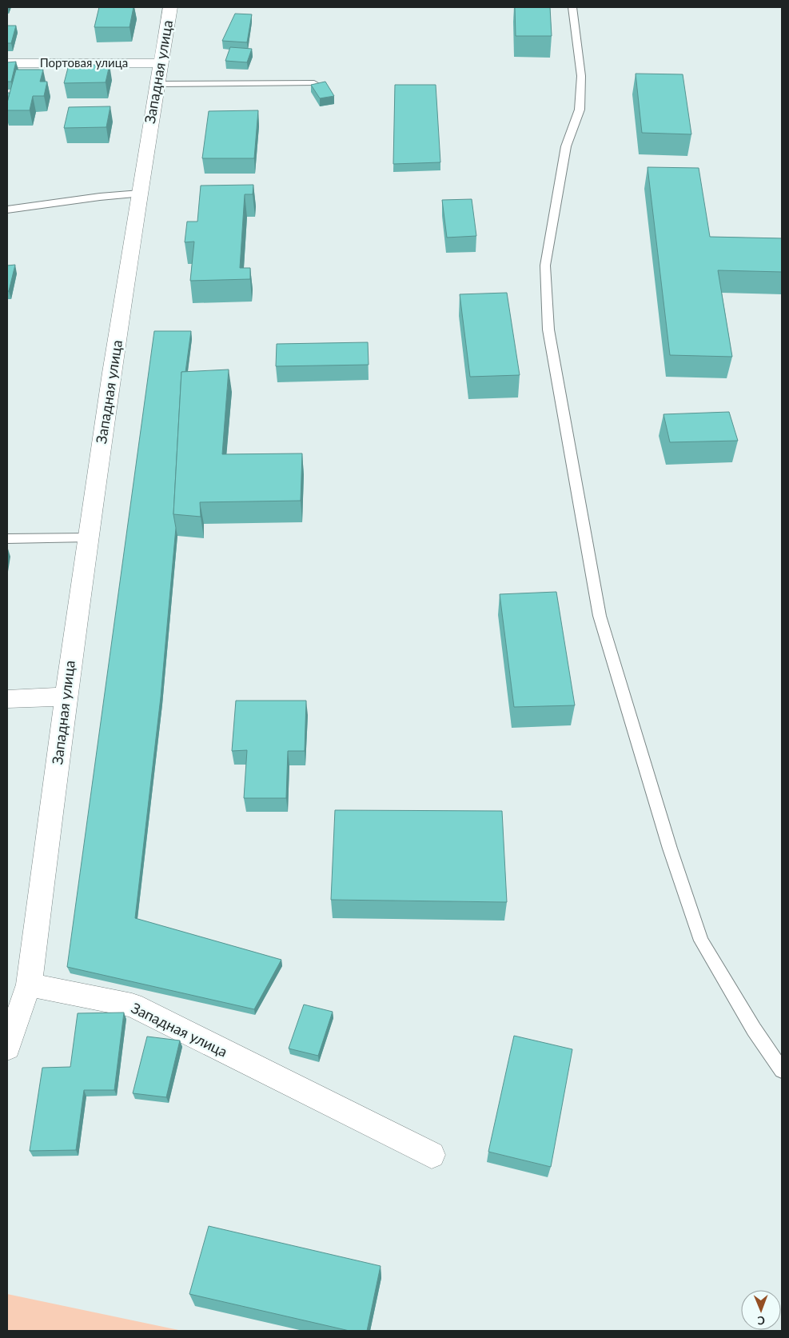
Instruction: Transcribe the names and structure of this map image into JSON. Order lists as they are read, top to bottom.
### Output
{
  "streets": {
    "street": ["Портовая улица", "Западная улица"]
  },
  "crossings": [
    ["Портовая улица", "Западная улица"]
  ],
  "north": "bottom"
}
